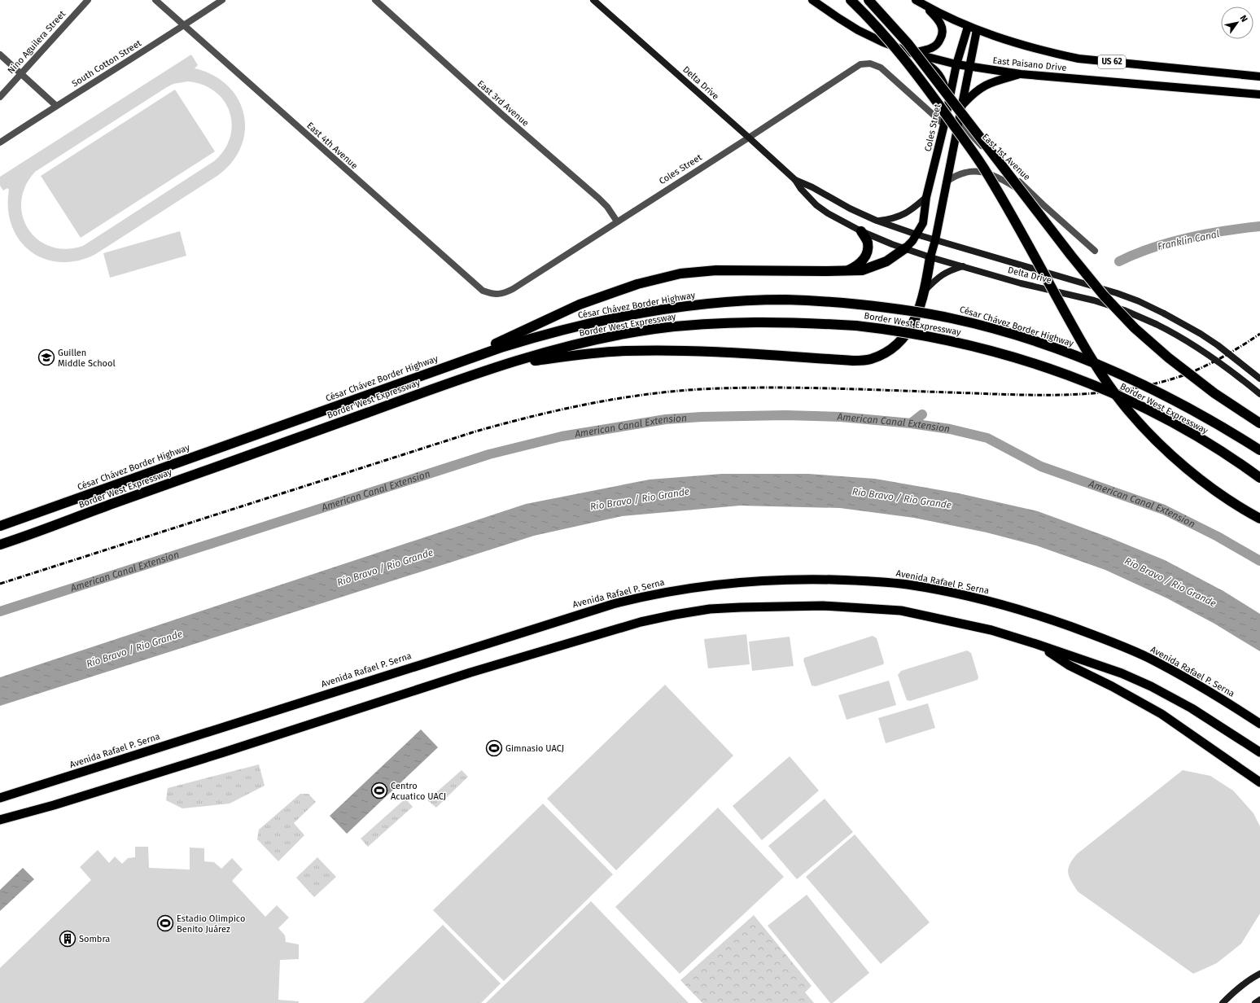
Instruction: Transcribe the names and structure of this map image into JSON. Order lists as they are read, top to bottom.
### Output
{
  "streets": {
    "highway": ["César Chávez Border Highway", "Border West Expressway", "Avenida Rafael P. Serna"],
    "main road": [
      "US 62",
      "East Paisano Drive",
      "Delta Drive",
      "Coles Street"
    ],
    "street": [
      "Nino Aguilera Street",
      "South Cotton Street",
      "East 3rd Avenue",
      "East 4th Avenue",
      "East 1st Avenue"
    ]
  },
  "crossings": [
    ["South Cotton Street", "East 4th Avenue"],
    ["East Paisano Drive", "Coles Street"],
    ["Delta Drive", "Coles Street"],
    ["East 3rd Avenue", "Coles Street"],
    ["Coles Street", "East 4th Avenue"]
  ],
  "water": ["Franklin Canal", "American Canal Extension", "Río Bravo / Rio Grande"],
  "places": {
    "school or university": ["Guillen Middle School"],
    "sports": ["Gimnasio UACJ", "Centro Acuatico UACJ", "Estadio Olimpico Benito Juárez"],
    "building": ["Sombra"]
  },
  "north": "top right"
}
